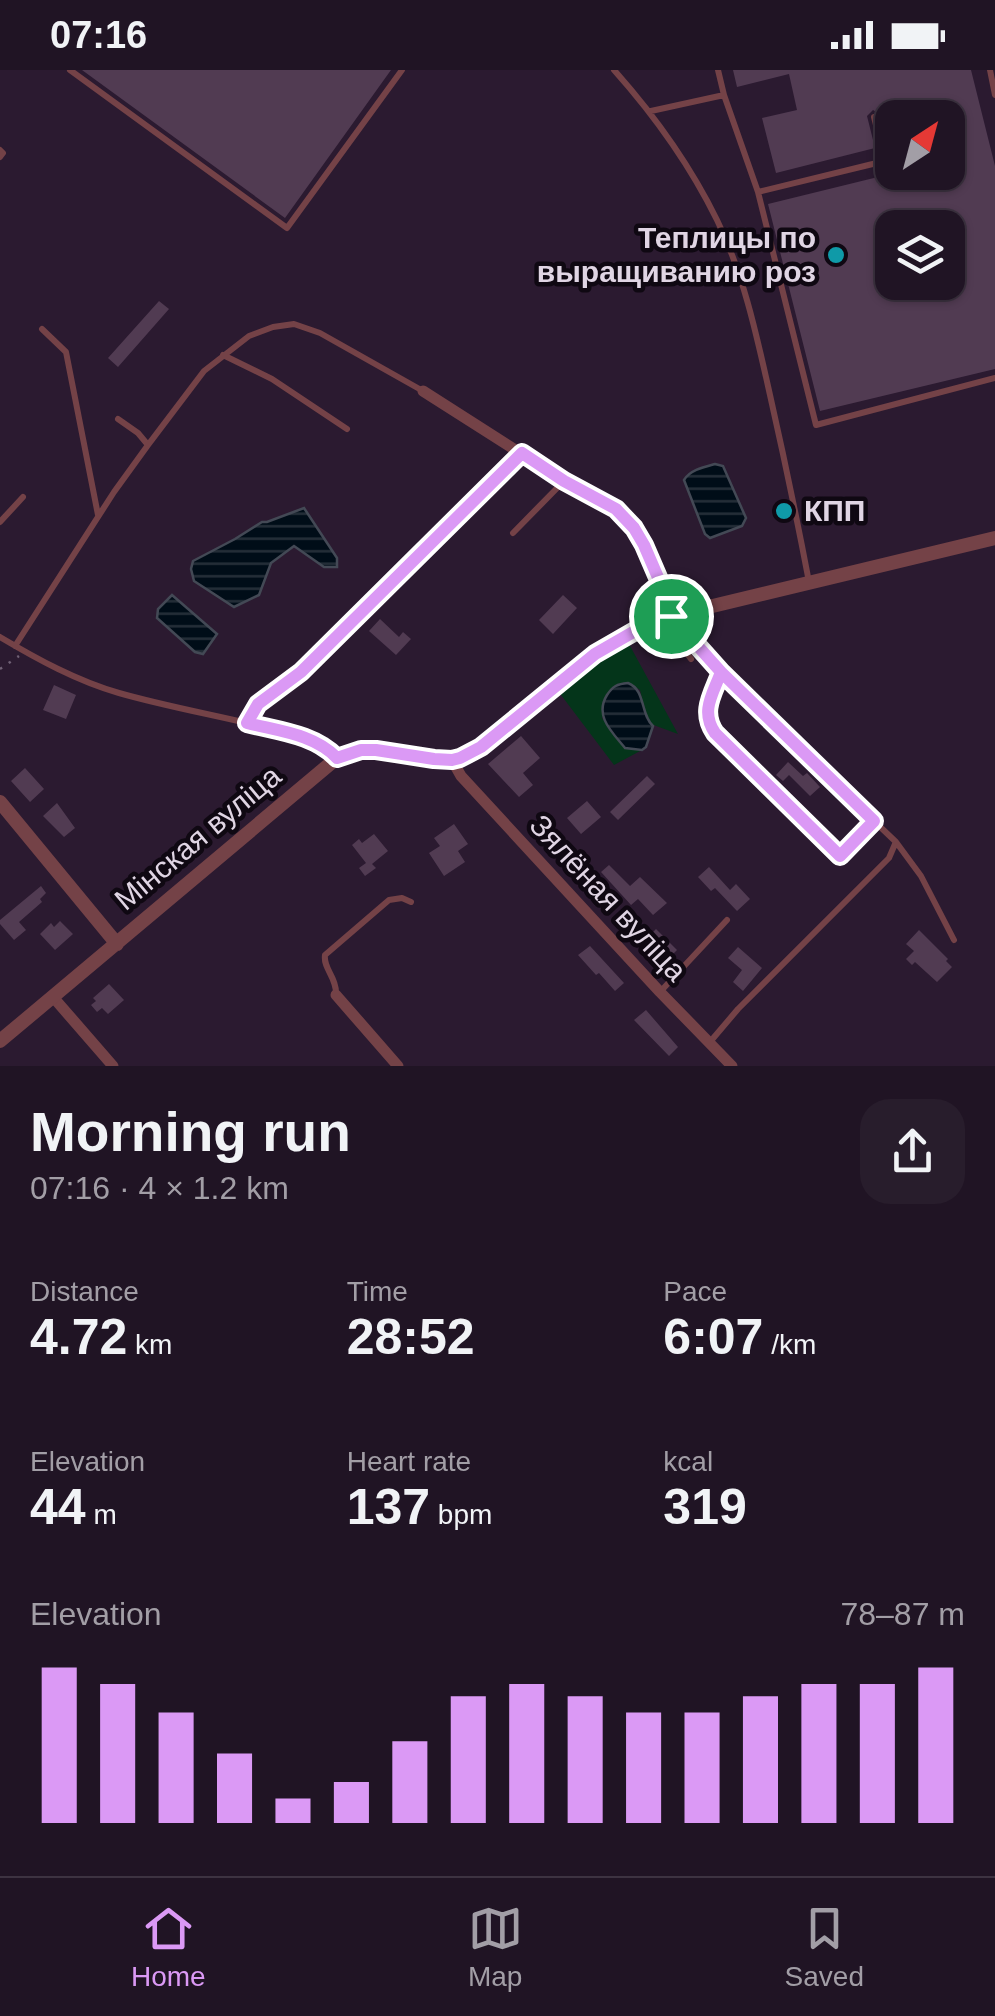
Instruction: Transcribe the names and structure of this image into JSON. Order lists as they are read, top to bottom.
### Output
{
  "streets": {
    "street": ["Мінская вуліца", "Зялёная вуліца"]
  },
  "places": ["Теплицы по выращиванию роз", "КПП"],
  "north": "top right",
  "page": {
    "status": "07:16",
    "heading": ["Morning run", "07:16 · 4 × 1.2 km"],
    "stats": [
      ["Distance", "4.72 km"],
      ["Time", "28:52"],
      ["Pace", "6:07 /km"],
      ["Elevation", "44 m"],
      ["Heart rate", "137 bpm"],
      ["kcal", "319"]
    ],
    "chart": ["Elevation", "78–87 m"],
    "tabs": ["Home", "Map", "Saved"]
  }
}
